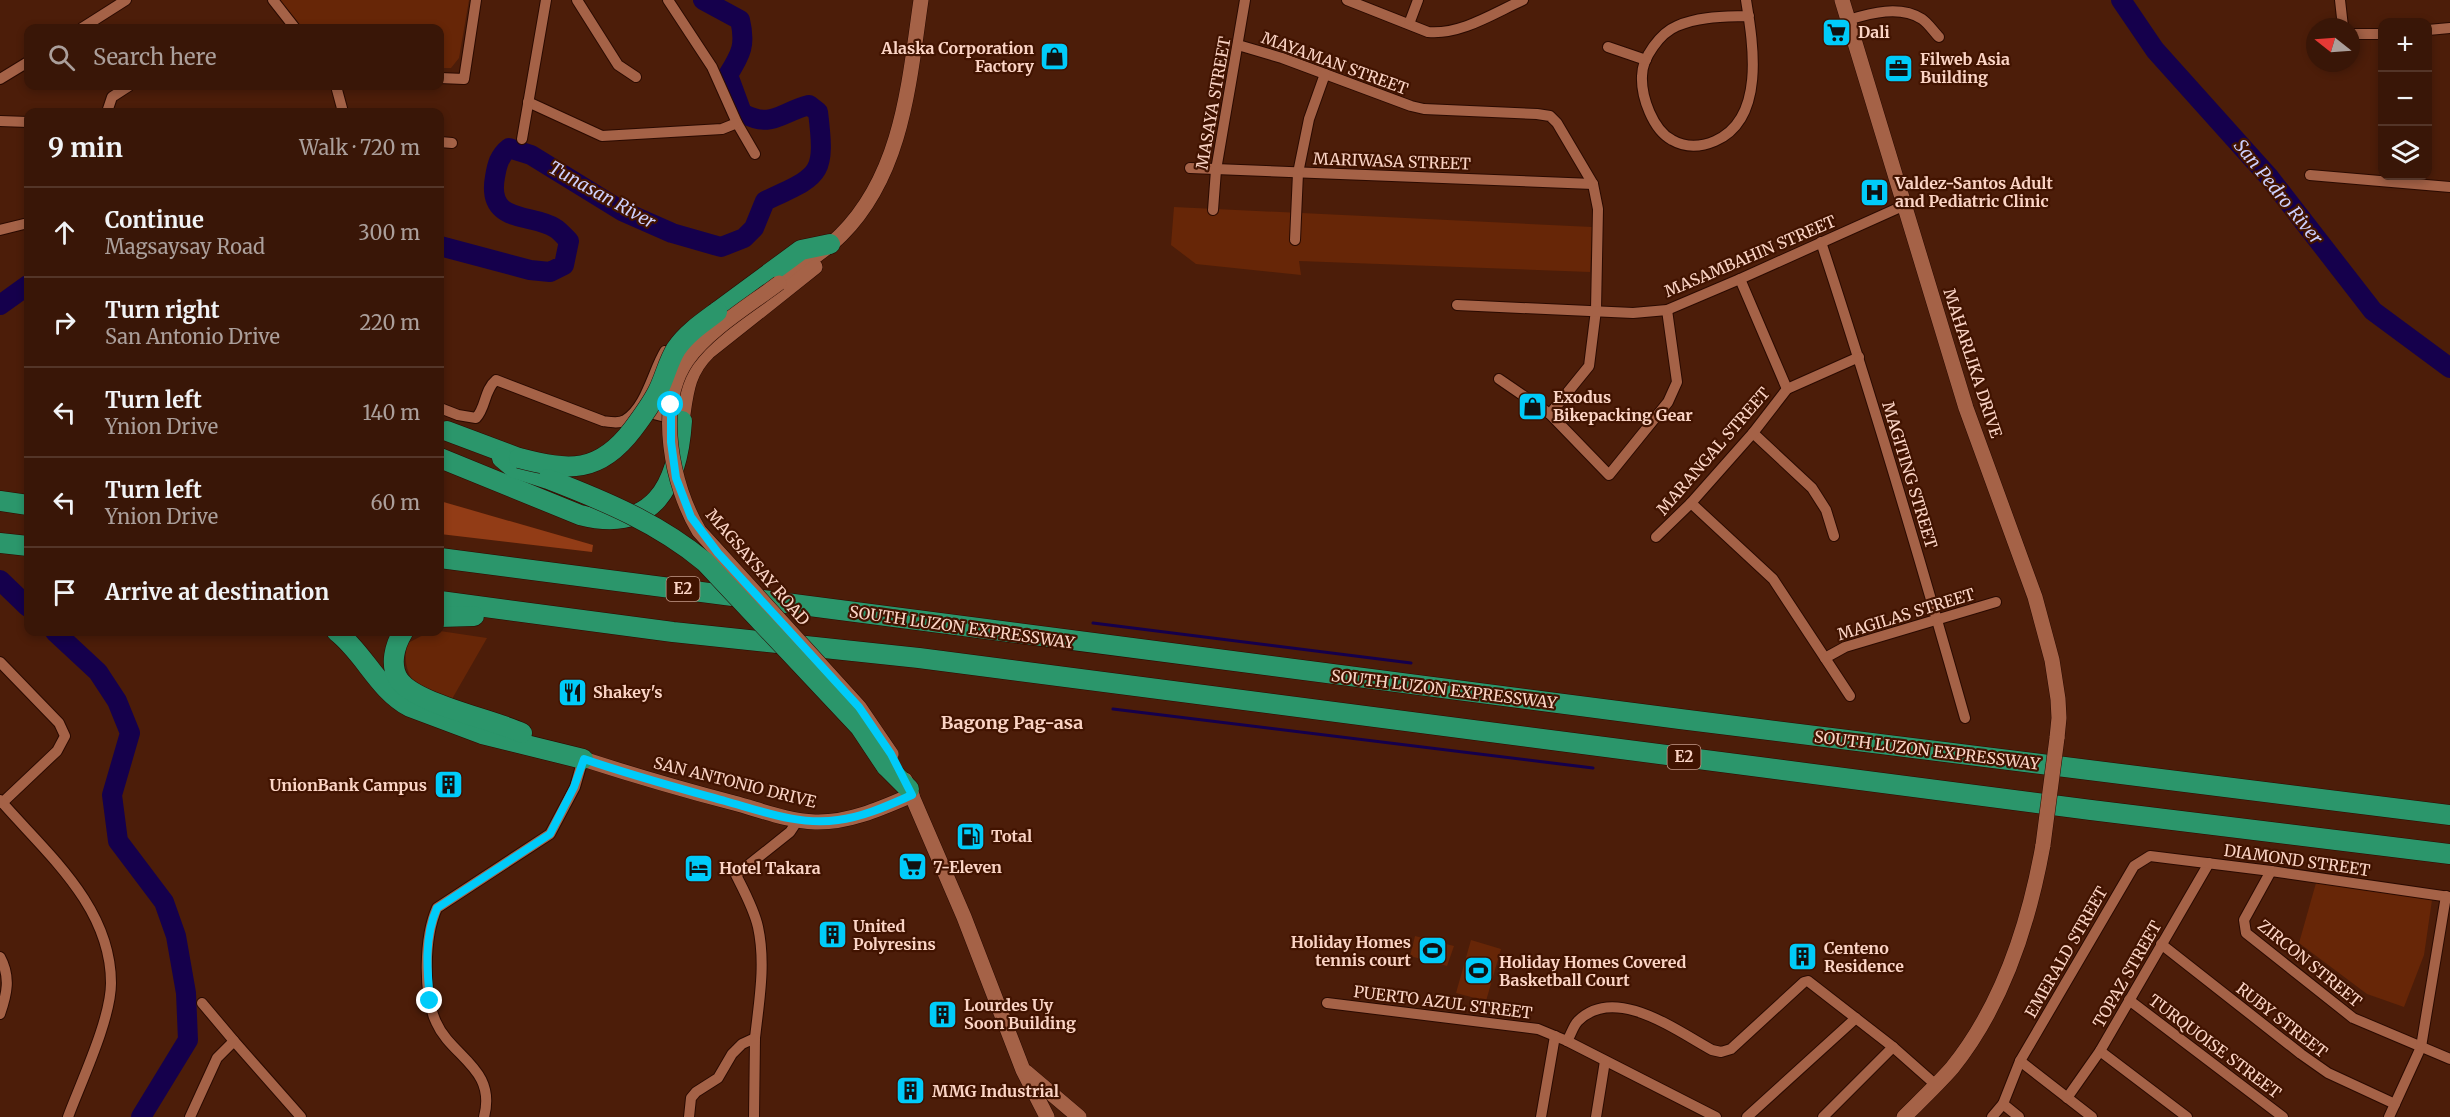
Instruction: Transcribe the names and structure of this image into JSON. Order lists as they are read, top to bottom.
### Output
{
  "streets": {
    "highway": ["E2", "SOUTH LUZON EXPRESSWAY"],
    "street": [
      "MAYAMAN STREET",
      "MASAYA STREET",
      "MARIWASA STREET",
      "MASAMBAHIN STREET",
      "MAHARLIKA DRIVE",
      "MARANGAL STREET",
      "MAGITING STREET",
      "MAGSAYSAY ROAD",
      "MAGILAS STREET",
      "SAN ANTONIO DRIVE",
      "DIAMOND STREET",
      "EMERALD STREET",
      "ZIRCON STREET",
      "TOPAZ STREET",
      "PUERTO AZUL STREET",
      "RUBY STREET",
      "TURQUOISE STREET"
    ]
  },
  "crossings": [
    ["MAYAMAN STREET", "MASAYA STREET"],
    ["MAYAMAN STREET", "MARIWASA STREET"],
    ["MAYAMAN STREET", "MASAMBAHIN STREET"],
    ["MASAYA STREET", "MARIWASA STREET"],
    ["MASAMBAHIN STREET", "MAHARLIKA DRIVE"],
    ["MASAMBAHIN STREET", "MAGITING STREET"],
    ["MARANGAL STREET", "MAGITING STREET"],
    ["MAGITING STREET", "MAGILAS STREET"],
    ["DIAMOND STREET", "EMERALD STREET"],
    ["DIAMOND STREET", "ZIRCON STREET"],
    ["DIAMOND STREET", "TOPAZ STREET"],
    ["TOPAZ STREET", "RUBY STREET"],
    ["TOPAZ STREET", "TURQUOISE STREET"]
  ],
  "districts": ["Bagong Pag-asa"],
  "water": ["San Pedro River", "Tunasan River"],
  "places": {
    "supermarket": ["Dali", "7-Eleven"],
    "shop": ["Alaska Corporation Factory", "Exodus Bikepacking Gear"],
    "office": ["Filweb Asia Building"],
    "hospital": ["Valdez-Santos Adult and Pediatric Clinic"],
    "restaurant": ["Shakey's"],
    "building": [
      "UnionBank Campus",
      "United Polyresins",
      "Centeno Residence",
      "Lourdes Uy Soon Building",
      "MMG Industrial"
    ],
    "fuel station": ["Total"],
    "hotel": ["Hotel Takara"],
    "sports": ["Holiday Homes tennis court", "Holiday Homes Covered Basketball Court"]
  },
  "north": "left",
  "page": {
    "map_buttons": ["+", "−"],
    "search": "Search here",
    "heading": ["9 min", "Walk · 720 m"],
    "list": [
      ["Continue", "Magsaysay Road", "300 m"],
      ["Turn right", "San Antonio Drive", "220 m"],
      ["Turn left", "Ynion Drive", "140 m"],
      ["Turn left", "Ynion Drive", "60 m"],
      "Arrive at destination"
    ]
  }
}
